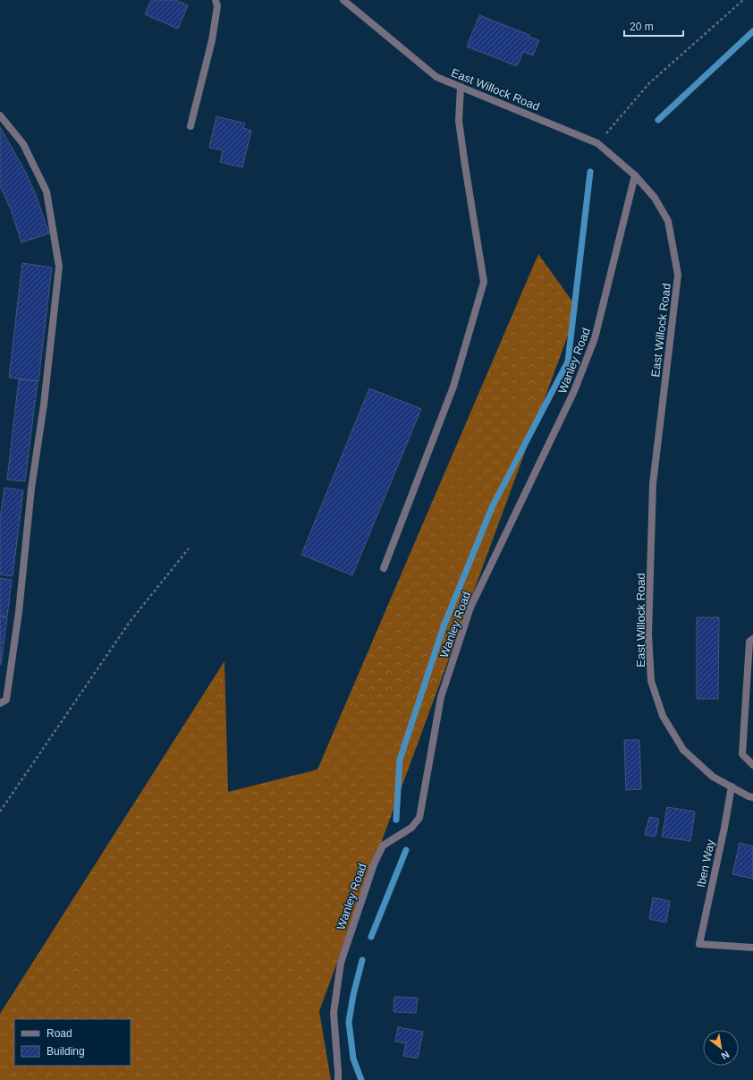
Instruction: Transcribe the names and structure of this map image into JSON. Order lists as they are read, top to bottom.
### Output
{
  "streets": {
    "street": ["East Willock Road", "Wanley Road", "Iben Way"]
  },
  "crossings": [
    ["East Willock Road", "Wanley Road"],
    ["East Willock Road", "Iben Way"]
  ],
  "legend": ["Road", "Building"],
  "scale_bar": "20 m",
  "north": "bottom right"
}
